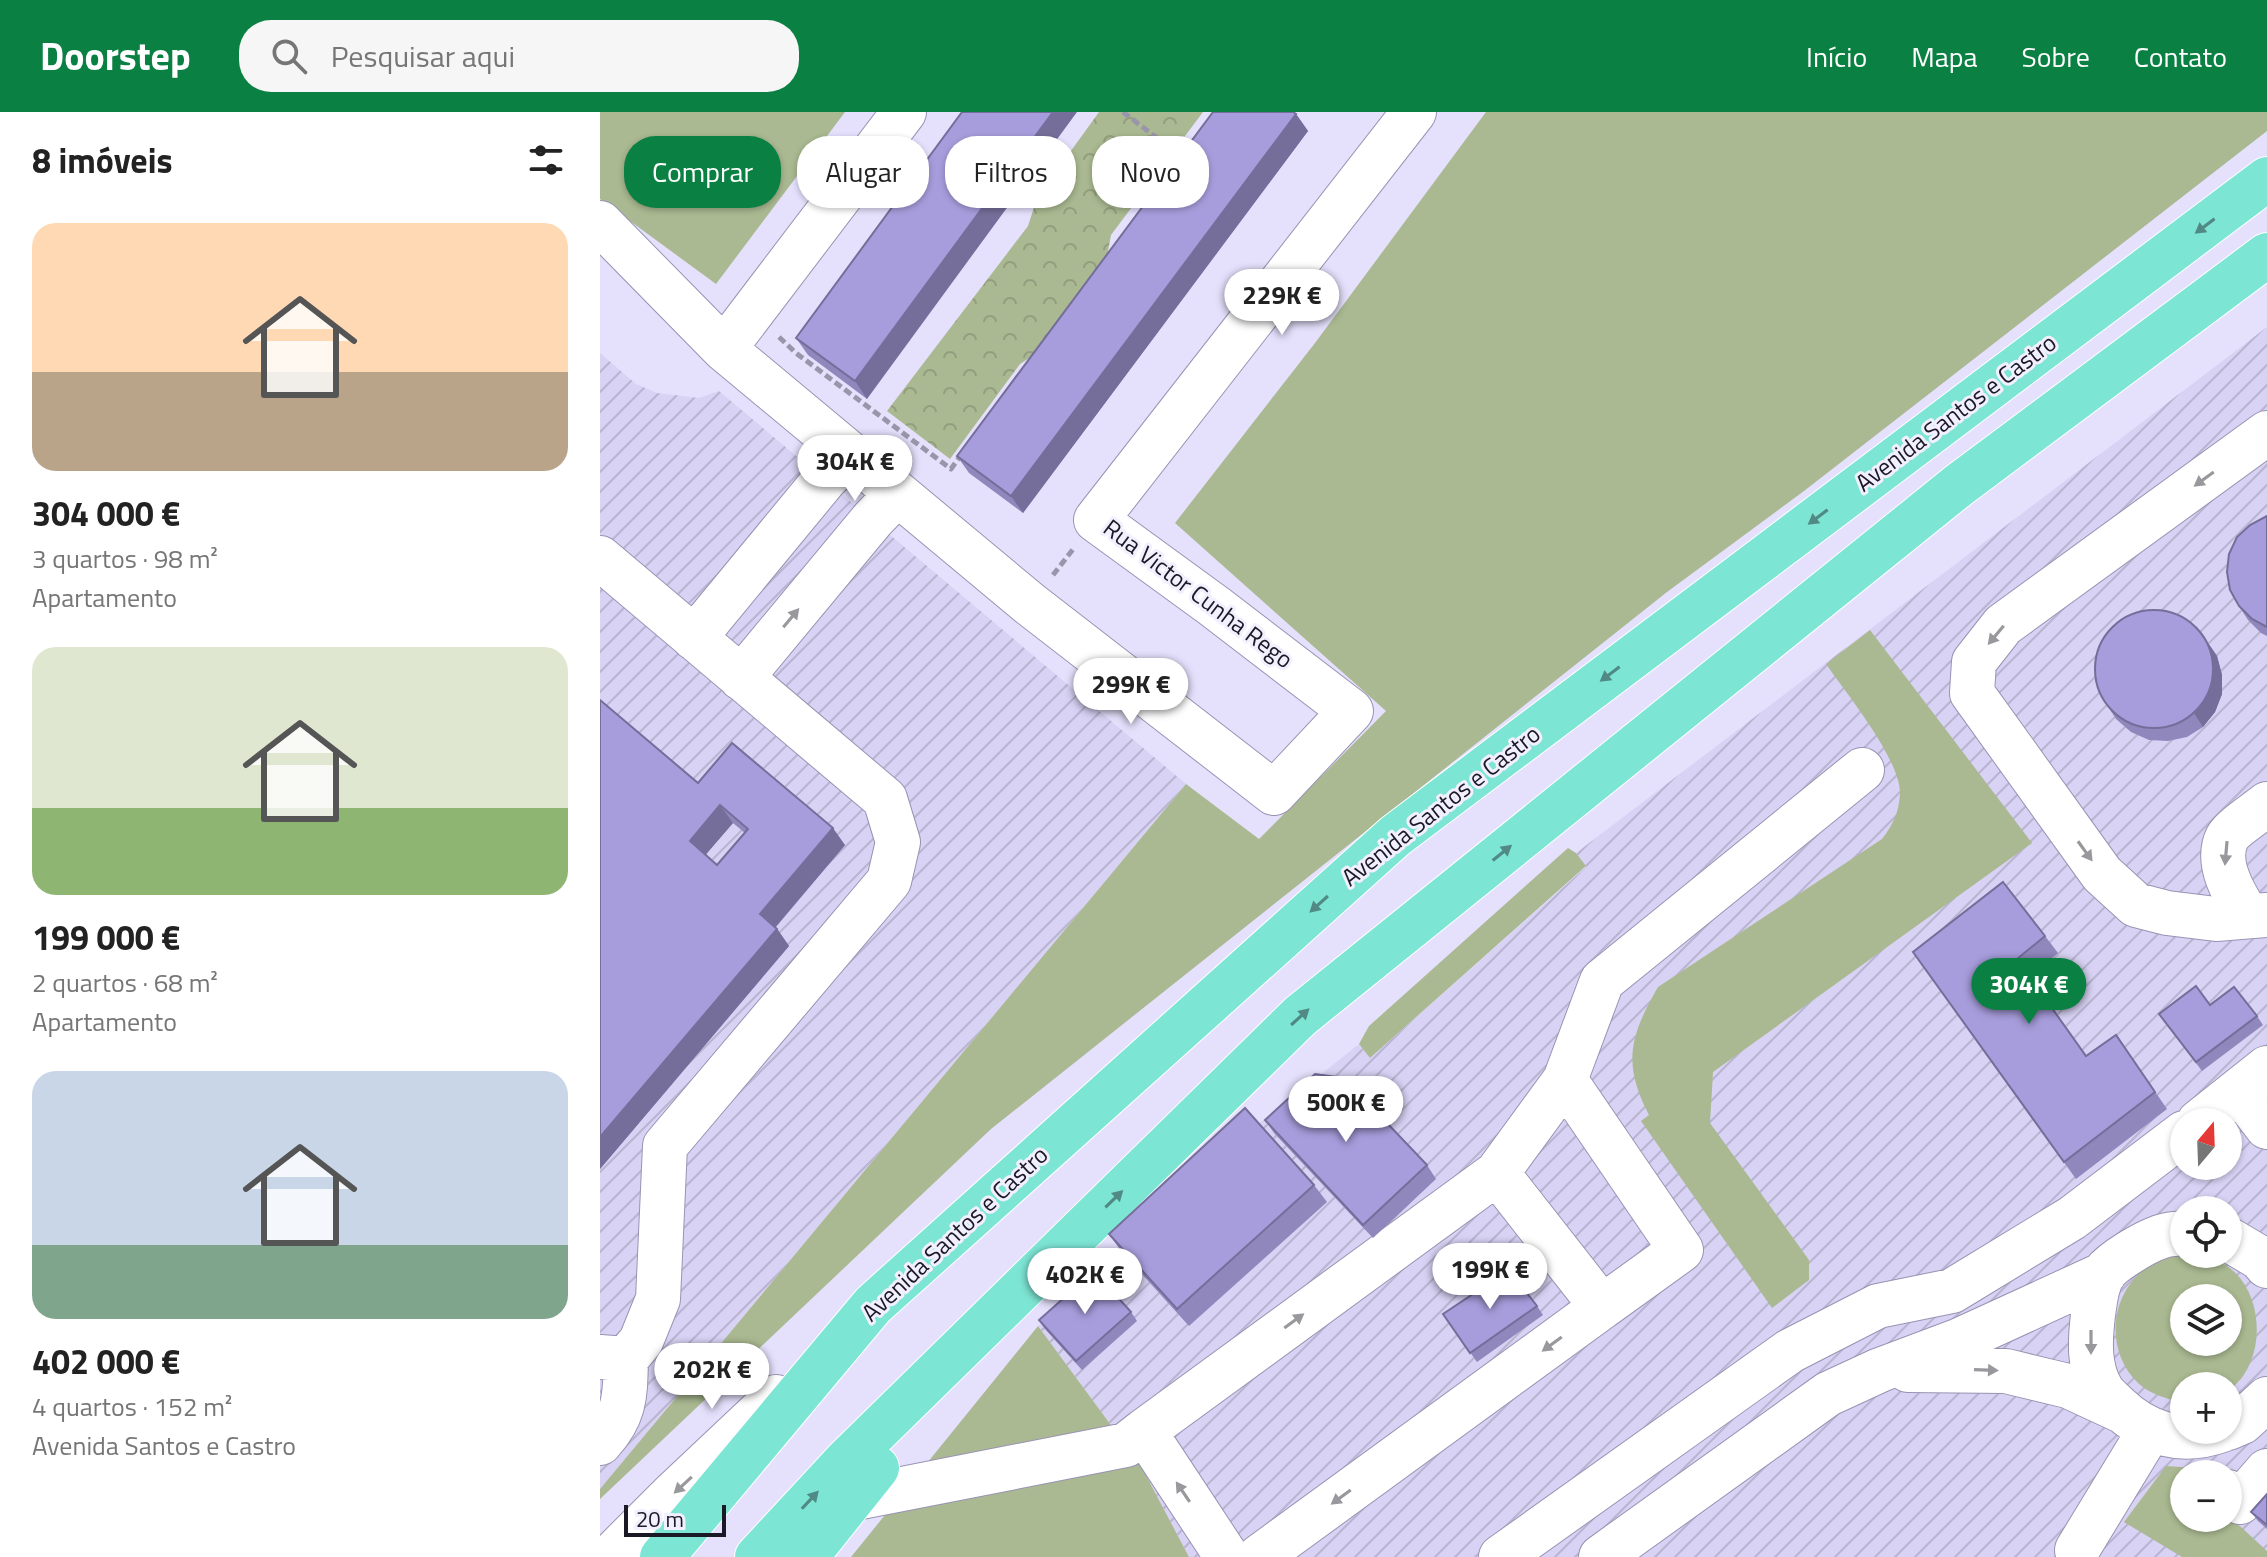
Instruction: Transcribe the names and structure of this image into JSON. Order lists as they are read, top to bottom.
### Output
{
  "streets": {
    "main road": ["Avenida Santos e Castro"],
    "street": ["Rua Victor Cunha Rego"]
  },
  "scale_bar": "20 m",
  "north": "top",
  "page": {
    "header": "Doorstep",
    "search": "Pesquisar aqui",
    "nav": [
      "Início",
      "Mapa",
      "Sobre",
      "Contato"
    ],
    "heading": "8 imóveis",
    "chip": [
      "Comprar",
      "Alugar",
      "Filtros",
      "Novo"
    ],
    "list": [
      {
        "name": "304 000 €",
        "note": "3 quartos · 98 m² · Apartamento"
      },
      {
        "name": "199 000 €",
        "note": "2 quartos · 68 m² · Apartamento"
      },
      {
        "name": "402 000 €",
        "note": "4 quartos · 152 m² · Avenida Santos e Castro"
      }
    ],
    "price": [
      "229K €",
      "304K €",
      "299K €",
      "304K €",
      "500K €",
      "199K €",
      "402K €",
      "202K €"
    ],
    "map_buttons": ["+", "−"],
    "scale": "20 m"
  }
}
